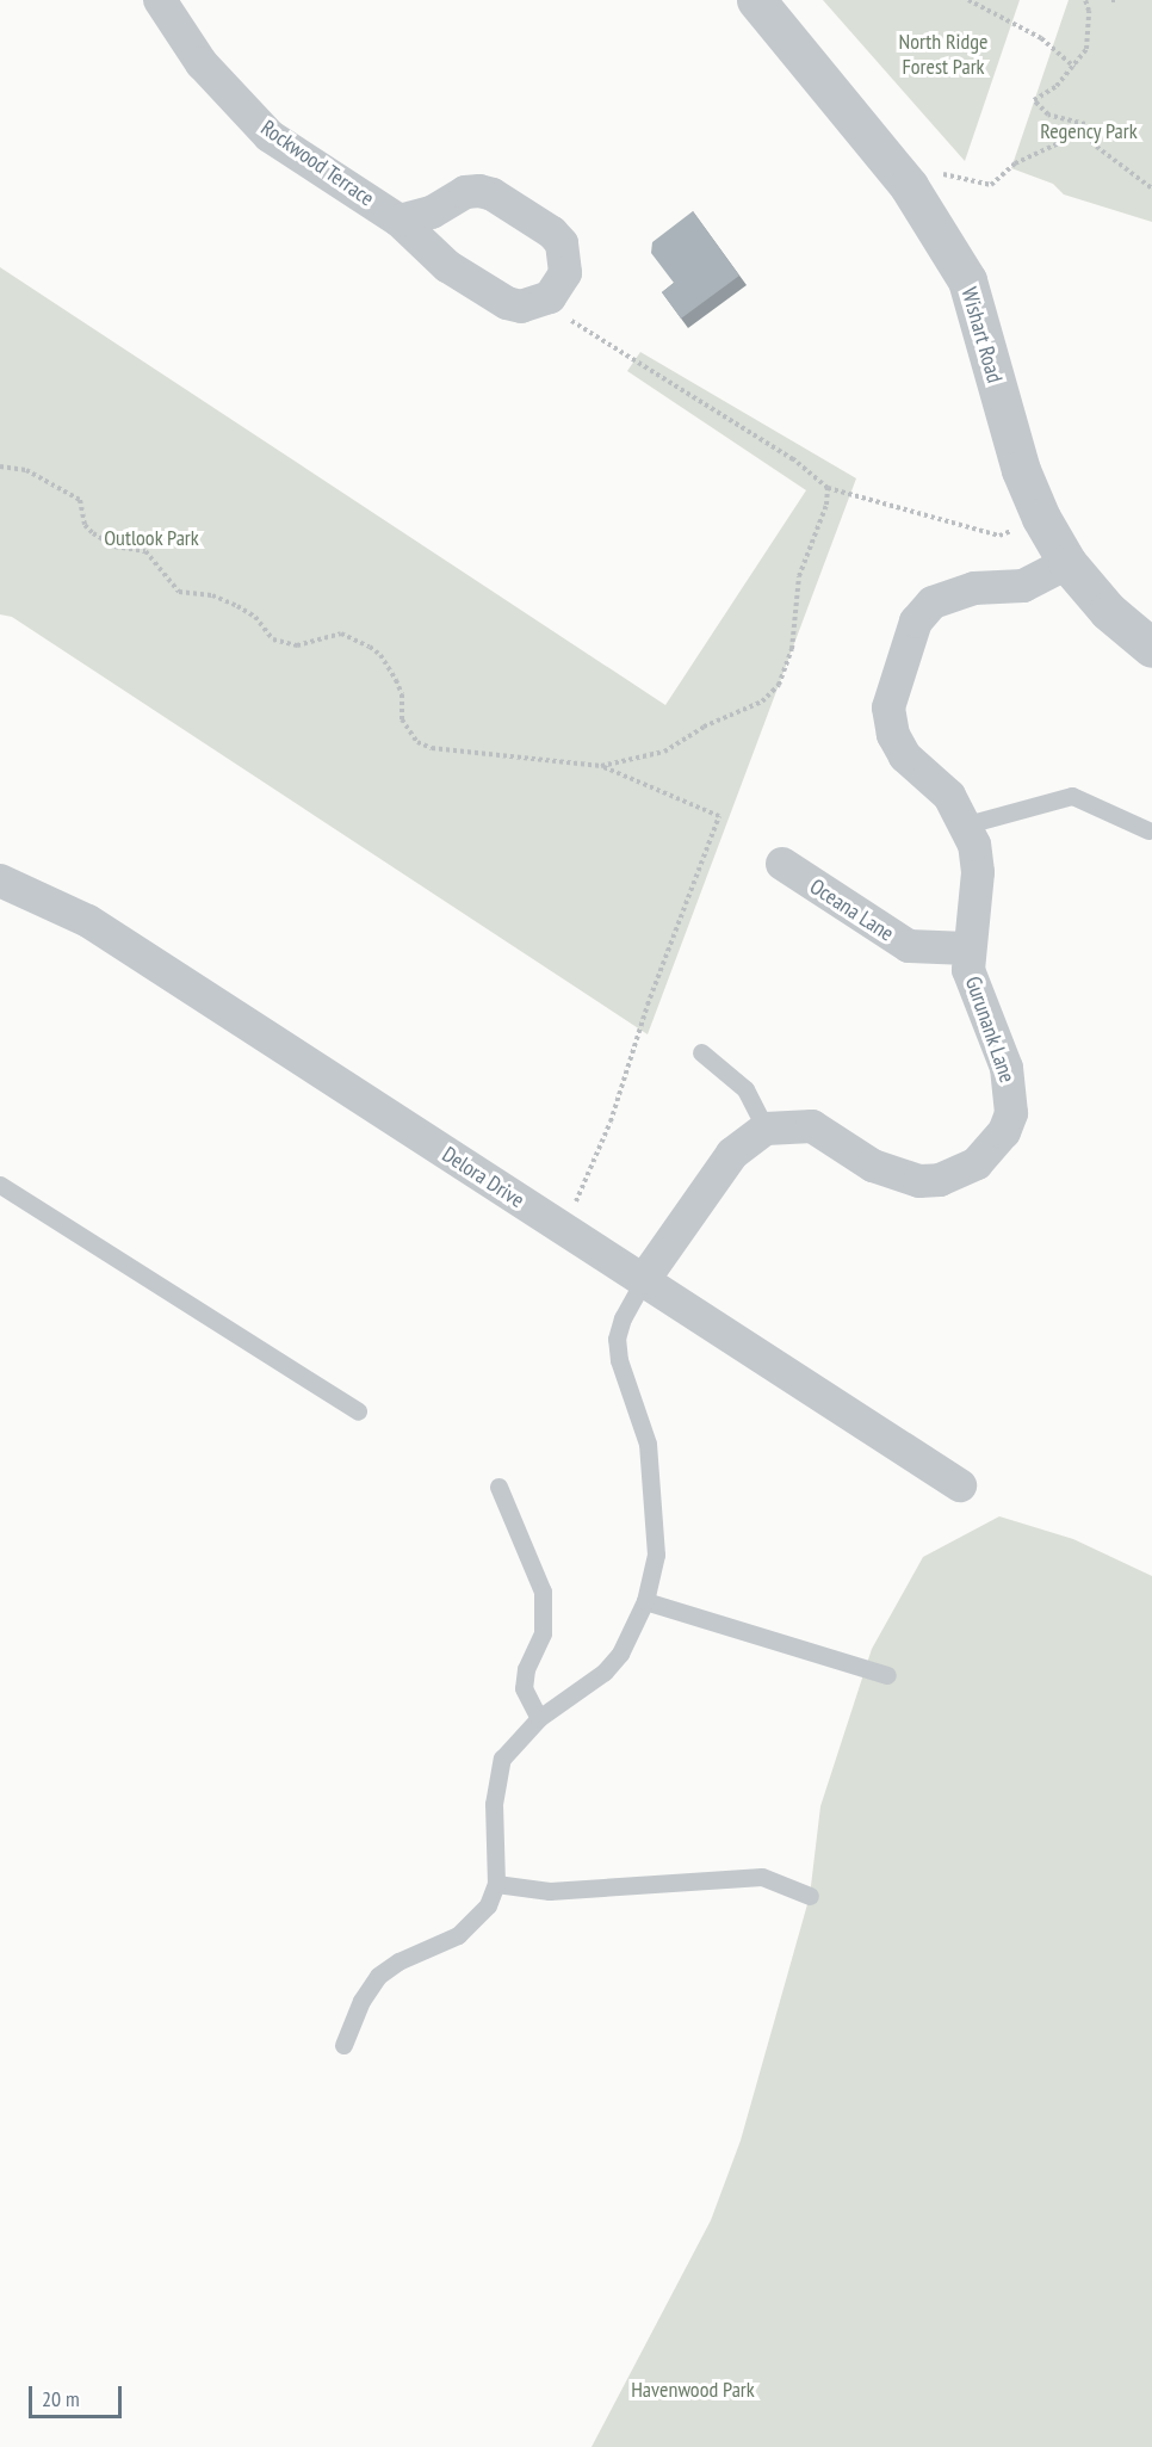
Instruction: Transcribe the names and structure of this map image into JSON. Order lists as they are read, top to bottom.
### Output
{
  "streets": {
    "street": [
      "Rockwood Terrace",
      "Wishart Road",
      "Oceana Lane",
      "Gurunank Lane",
      "Delora Drive"
    ]
  },
  "crossings": [
    ["Wishart Road", "Gurunank Lane"],
    ["Oceana Lane", "Gurunank Lane"]
  ],
  "parks": [
    "North Ridge Forest Park",
    "Regency Park",
    "Outlook Park",
    "Havenwood Park"
  ],
  "scale_bar": "20 m"
}
